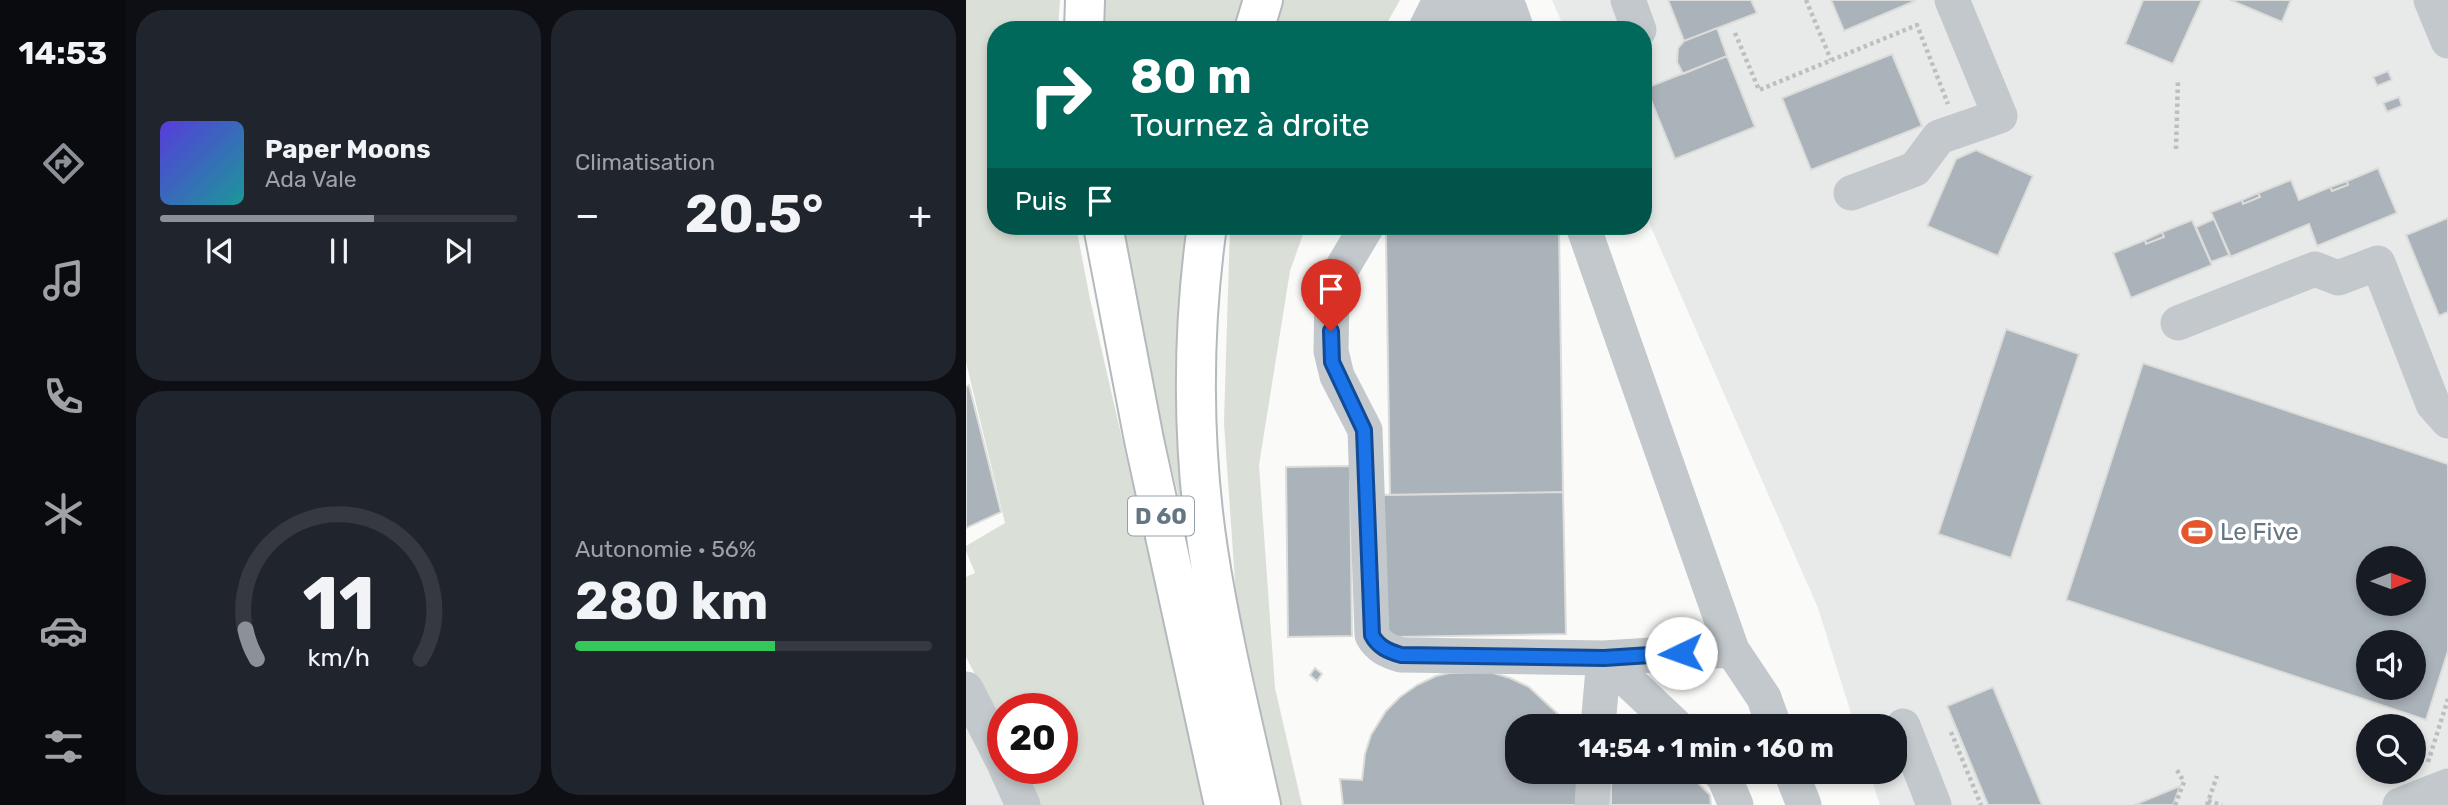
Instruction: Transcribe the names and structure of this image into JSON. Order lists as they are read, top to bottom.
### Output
{
  "streets": {
    "highway": ["D 60"]
  },
  "places": {
    "sports": ["Le Five"]
  },
  "north": "right",
  "page": {
    "tabs": "14:53",
    "tile": [
      "Climatisation",
      ["Autonomie · 56%", "280 km"]
    ],
    "turn": ["80 m", "Tournez à droite"],
    "song": ["Paper Moons", "Ada Vale"],
    "then": "Puis",
    "heat": ["−", "20.5°", "+"],
    "limit": "20",
    "trip": "14:54 · 1 min · 160 m",
    "gauge": ["11", "km/h"]
  }
}
